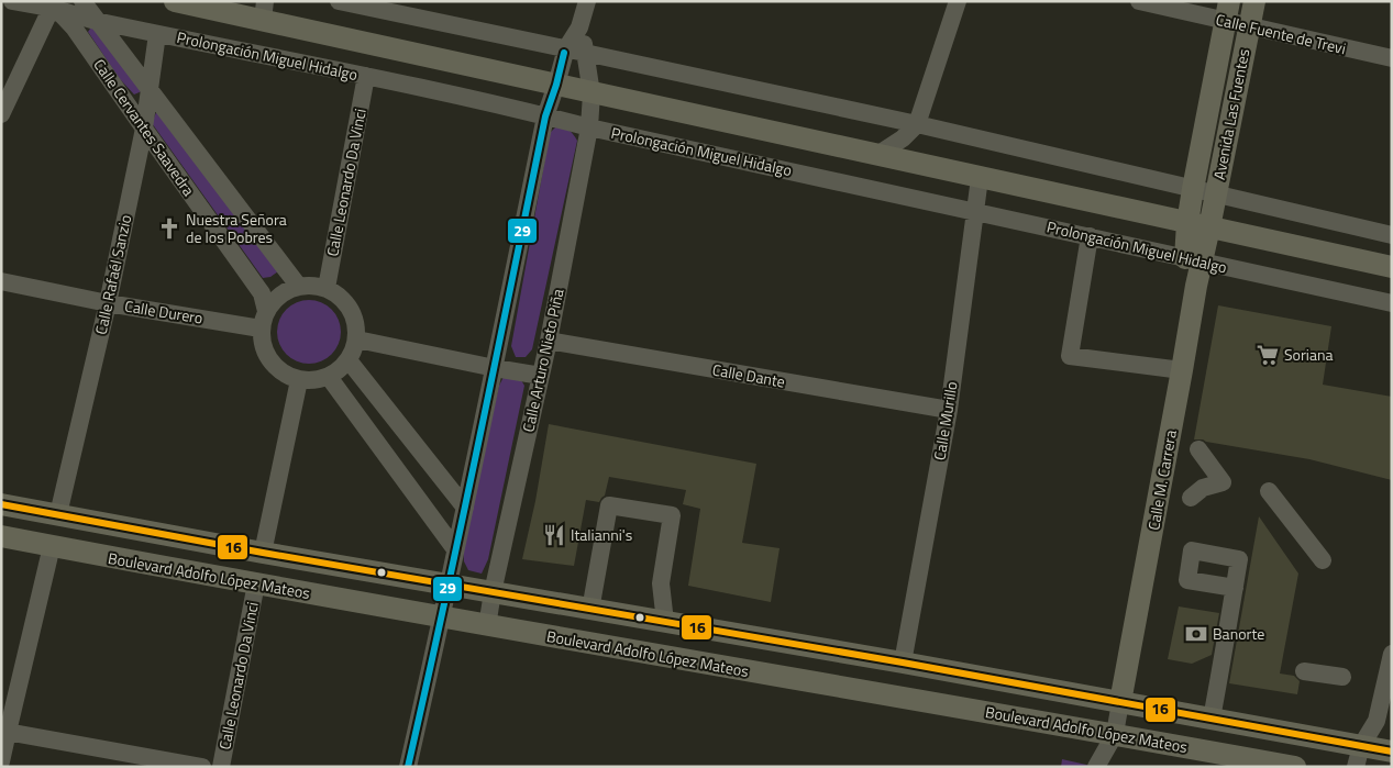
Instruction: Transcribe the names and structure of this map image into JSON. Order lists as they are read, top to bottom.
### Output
{
  "streets": {
    "main road": ["Avenida Las Fuentes", "Calle M. Carrera", "Boulevard Adolfo López Mateos"],
    "street": [
      "Calle Fuente de Trevi",
      "Prolongación Miguel Hidalgo",
      "Calle Cervantes Saavedra",
      "Calle Leonardo Da Vinci",
      "Calle Rafaél Sanzio",
      "Calle Durero",
      "Calle Arturo Nieto Piña",
      "Calle Dante",
      "Calle Murillo"
    ]
  },
  "crossings": [
    ["Calle Fuente de Trevi", "Avenida Las Fuentes"],
    ["Prolongación Miguel Hidalgo", "Calle Cervantes Saavedra"],
    ["Prolongación Miguel Hidalgo", "Calle Leonardo Da Vinci"],
    ["Prolongación Miguel Hidalgo", "Calle Rafaél Sanzio"],
    ["Prolongación Miguel Hidalgo", "Calle Arturo Nieto Piña"],
    ["Prolongación Miguel Hidalgo", "Calle Murillo"],
    ["Prolongación Miguel Hidalgo", "Calle M. Carrera"],
    ["Avenida Las Fuentes", "Calle M. Carrera"],
    ["Calle Cervantes Saavedra", "Calle Leonardo Da Vinci"],
    ["Calle Cervantes Saavedra", "Calle Rafaél Sanzio"],
    ["Calle Cervantes Saavedra", "Calle Durero"],
    ["Calle Leonardo Da Vinci", "Calle Durero"],
    ["Calle Leonardo Da Vinci", "Boulevard Adolfo López Mateos"],
    ["Calle Rafaél Sanzio", "Calle Durero"],
    ["Calle Arturo Nieto Piña", "Calle Dante"],
    ["Calle Arturo Nieto Piña", "Boulevard Adolfo López Mateos"],
    ["Calle Dante", "Calle Murillo"],
    ["Calle M. Carrera", "Boulevard Adolfo López Mateos"]
  ],
  "places": {
    "church": ["Nuestra Señora de los Pobres"],
    "supermarket": ["Soriana"],
    "restaurant": ["Italianni's"],
    "bank": ["Banorte"]
  },
  "lines": ["transit line 29", "transit line 16"]
}
